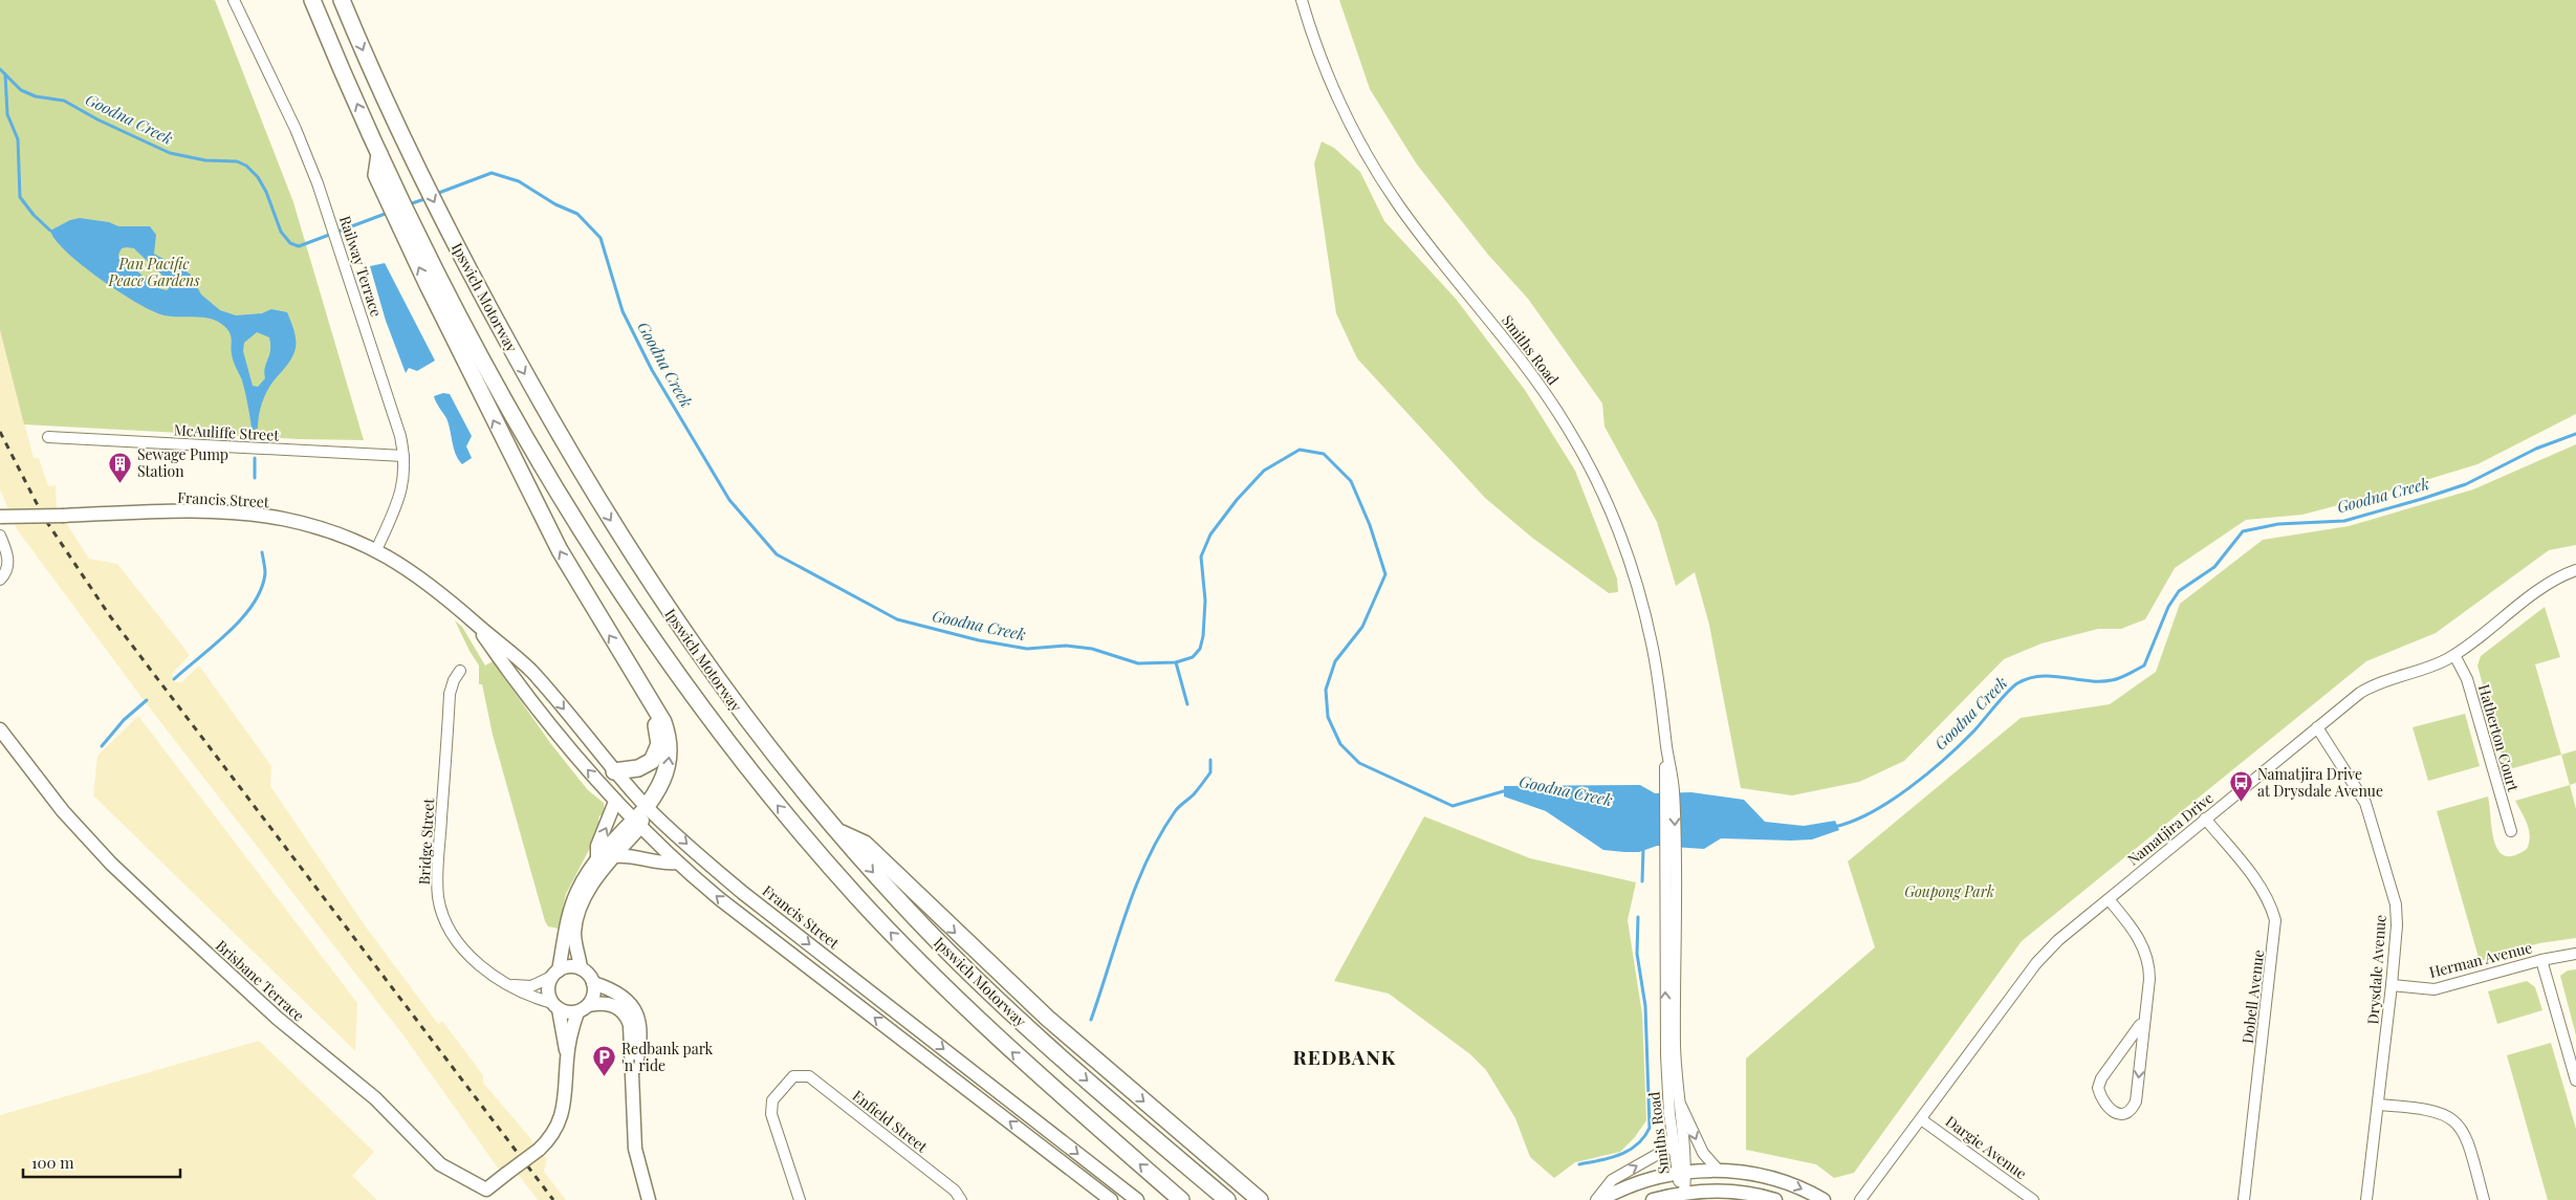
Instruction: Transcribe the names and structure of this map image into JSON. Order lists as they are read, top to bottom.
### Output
{
  "streets": {
    "highway": ["Ipswich Motorway"],
    "main road": ["Francis Street", "Brisbane Terrace"],
    "street": [
      "Railway Terrace",
      "Smiths Road",
      "McAuliffe Street",
      "Hatherton Court",
      "Namatjira Drive",
      "Bridge Street",
      "Herman Avenue",
      "Drysdale Avenue",
      "Dobell Avenue",
      "Enfield Street",
      "Dargie Avenue"
    ]
  },
  "crossings": [
    ["Railway Terrace", "McAuliffe Street"],
    ["Railway Terrace", "Francis Street"],
    ["Hatherton Court", "Namatjira Drive"],
    ["Namatjira Drive", "Drysdale Avenue"],
    ["Namatjira Drive", "Dobell Avenue"],
    ["Namatjira Drive", "Dargie Avenue"],
    ["Bridge Street", "Brisbane Terrace"],
    ["Herman Avenue", "Drysdale Avenue"]
  ],
  "districts": ["REDBANK"],
  "water": ["Goodna Creek"],
  "parks": ["Pan Pacific Peace Gardens", "Goupong Park"],
  "places": {
    "building": ["Sewage Pump Station"],
    "bus stop": ["Namatjira Drive at Drysdale Avenue"],
    "parking": ["Redbank park 'n' ride"]
  },
  "scale_bar": "100 m"
}
